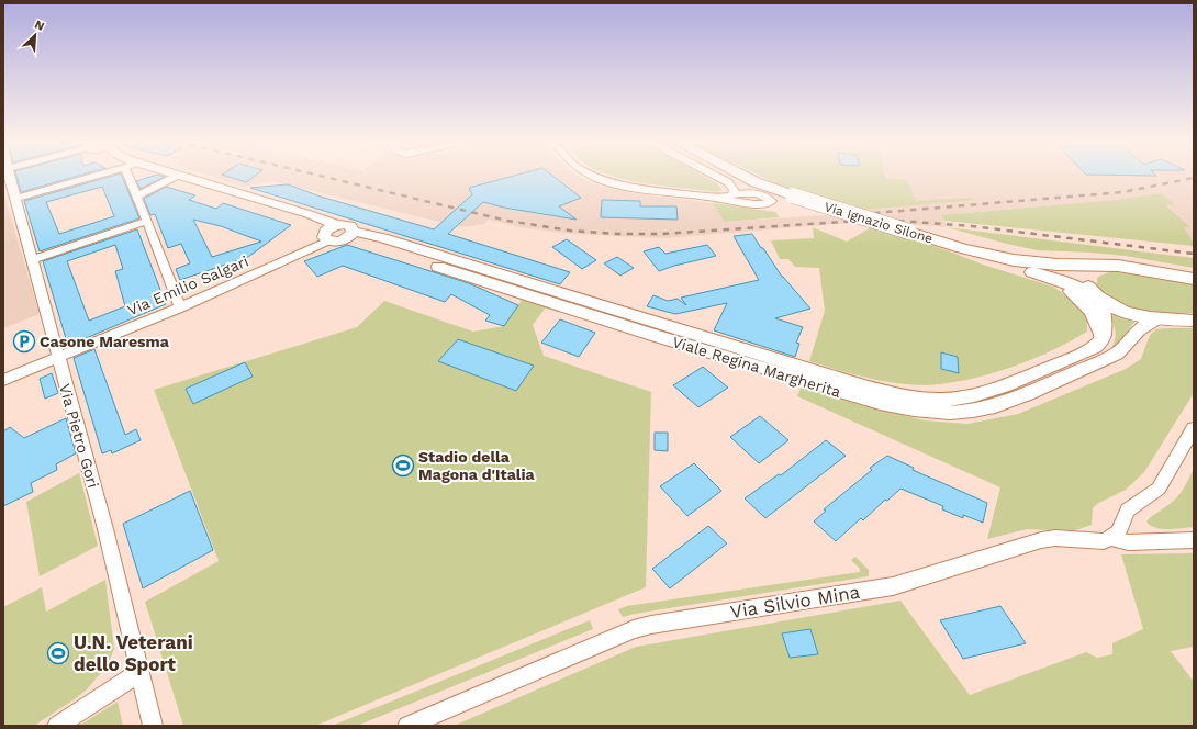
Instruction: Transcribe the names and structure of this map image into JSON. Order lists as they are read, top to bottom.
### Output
{
  "streets": {
    "main road": ["Via Ignazio Silone"],
    "street": [
      "Via Emilio Salgari",
      "Viale Regina Margherita",
      "Via Pietro Gori",
      "Via Silvio Mina"
    ]
  },
  "crossings": [
    ["Via Ignazio Silone", "Viale Regina Margherita"],
    ["Via Emilio Salgari", "Viale Regina Margherita"],
    ["Via Emilio Salgari", "Via Pietro Gori"]
  ],
  "places": {
    "parking": ["Casone Maresma"],
    "sports": ["Stadio della Magona d'Italia", "U.N. Veterani dello Sport"]
  },
  "north": "top right"
}
